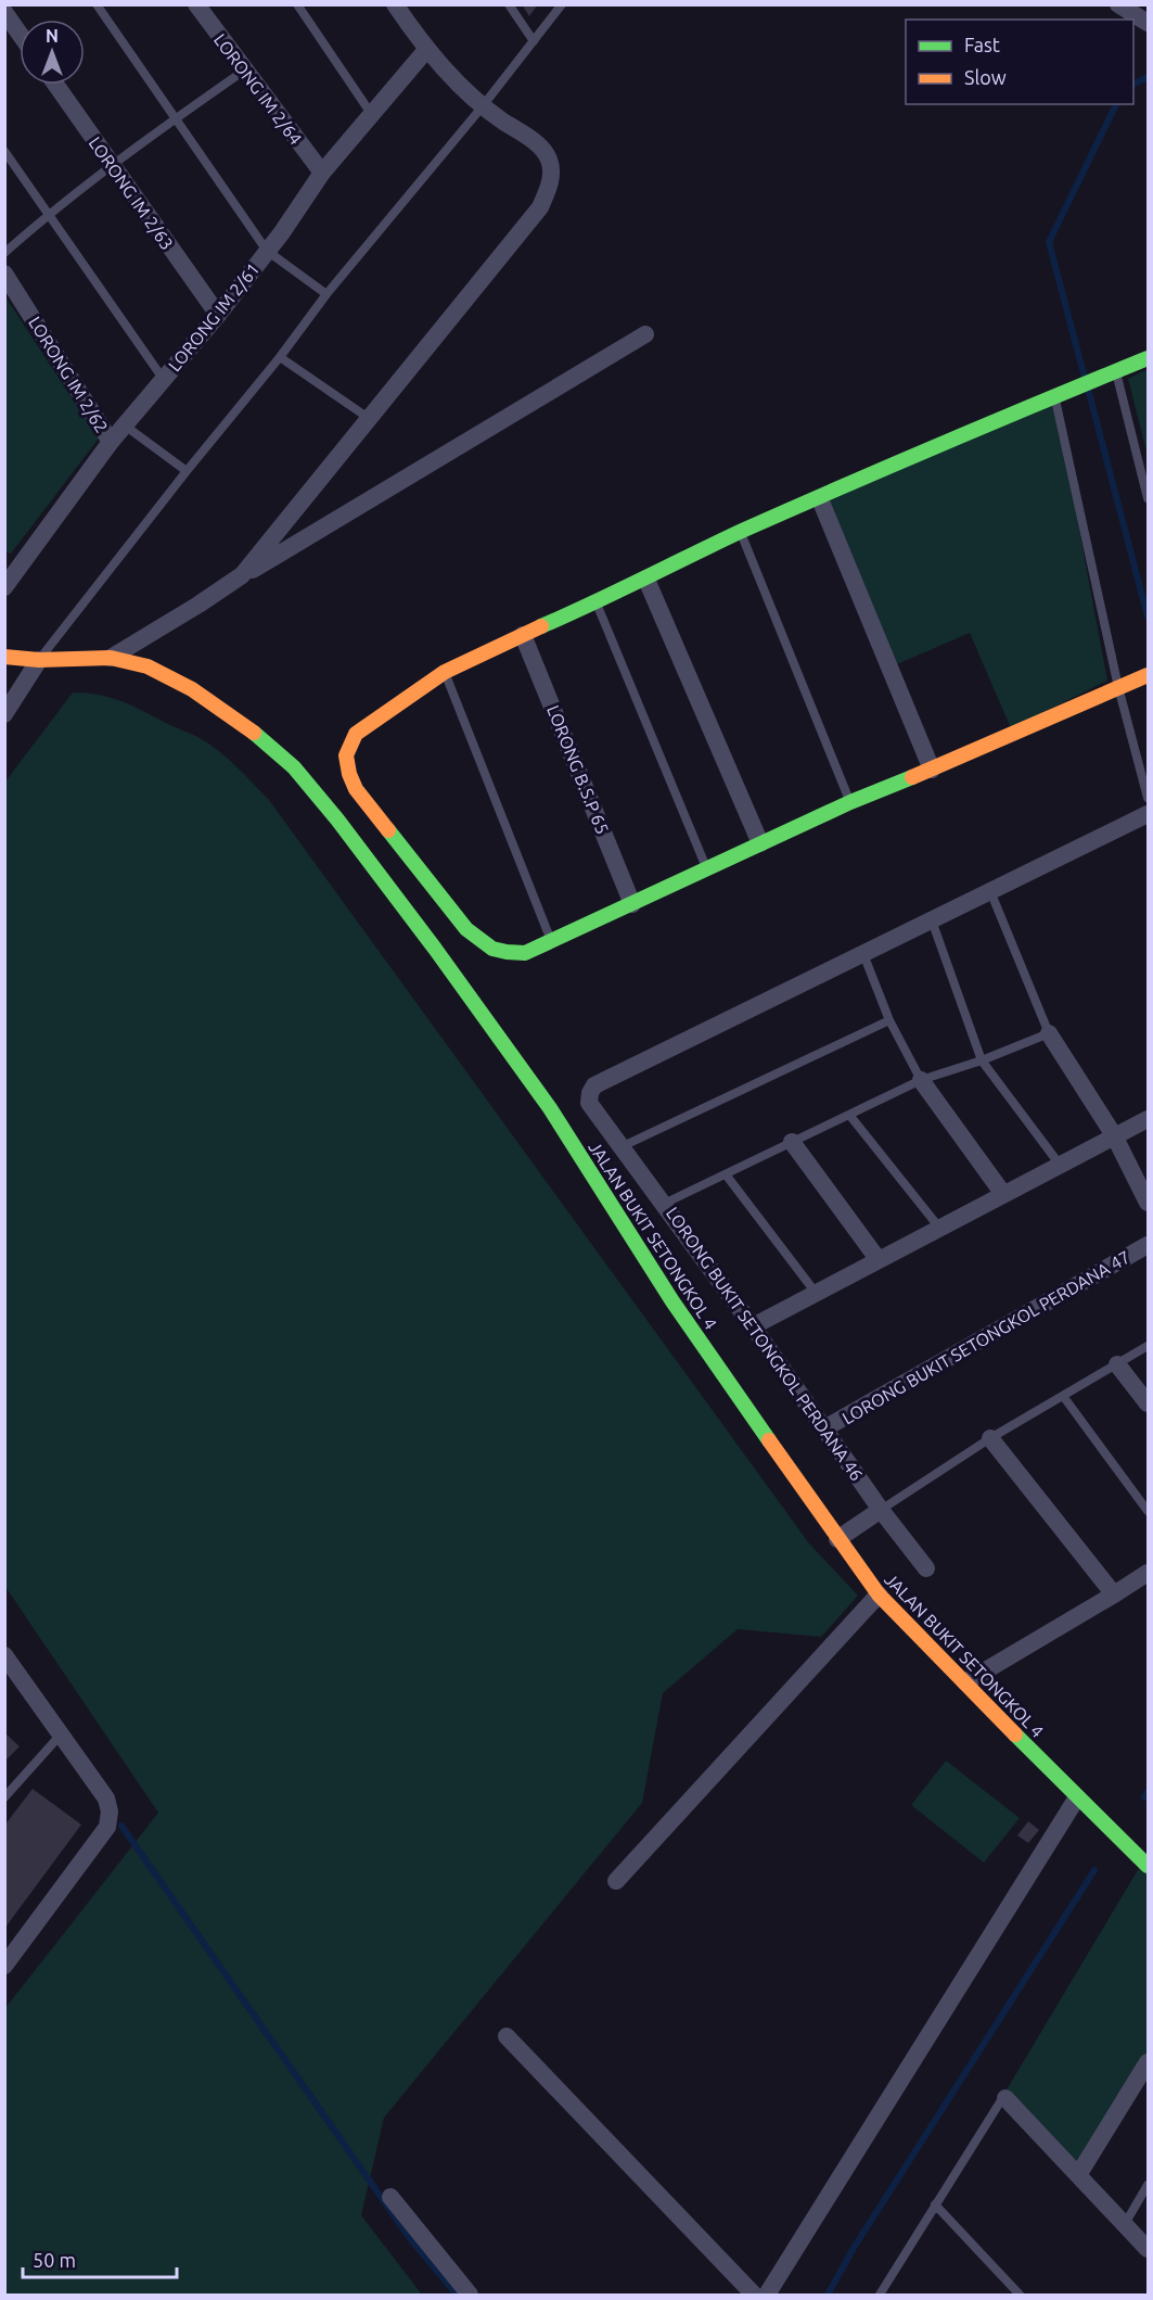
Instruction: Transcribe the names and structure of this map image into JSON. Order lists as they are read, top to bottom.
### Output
{
  "streets": {
    "street": [
      "LORONG IM 2/64",
      "LORONG IM 2/63",
      "LORONG IM 2/61",
      "LORONG IM 2/62",
      "LORONG B.S.P 65",
      "JALAN BUKIT SETONGKOL 4",
      "LORONG BUKIT SETONGKOL PERDANA 47",
      "LORONG BUKIT SETONGKOL PERDANA 46"
    ]
  },
  "crossings": [
    ["LORONG IM 2/64", "LORONG IM 2/61"],
    ["LORONG IM 2/63", "LORONG IM 2/61"],
    ["LORONG IM 2/61", "LORONG IM 2/62"],
    ["LORONG BUKIT SETONGKOL PERDANA 47", "LORONG BUKIT SETONGKOL PERDANA 46"]
  ],
  "legend": ["Fast", "Slow"],
  "scale_bar": "50 m",
  "north": "top"
}
